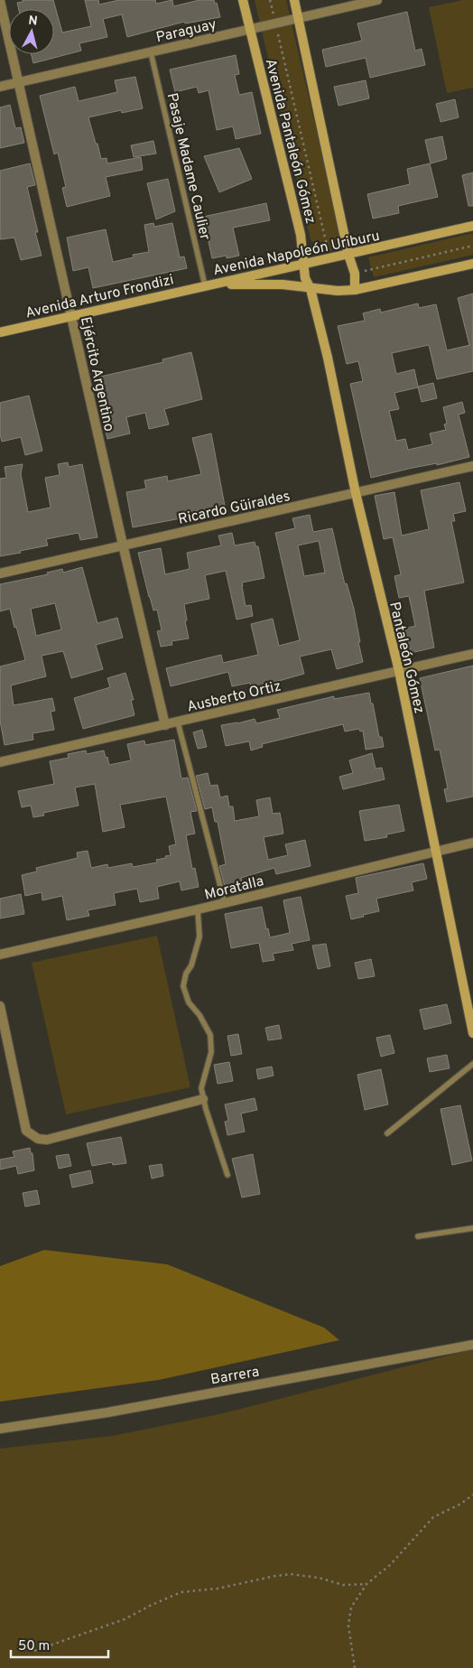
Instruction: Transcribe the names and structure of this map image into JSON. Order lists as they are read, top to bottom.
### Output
{
  "streets": {
    "main road": [
      "Avenida Pantaleón Gómez",
      "Avenida Napoleón Uriburu",
      "Avenida Arturo Frondizi",
      "Pantaleón Gómez"
    ],
    "street": [
      "Paraguay",
      "Ejército Argentino",
      "Ricardo Güiraldes",
      "Ausberto Ortiz",
      "Moratalla",
      "Barrera"
    ],
    "lane": ["Pasaje Madame Caulier"]
  },
  "crossings": [
    ["Paraguay", "Avenida Pantaleón Gómez"],
    ["Paraguay", "Pasaje Madame Caulier"],
    ["Paraguay", "Ejército Argentino"],
    ["Avenida Pantaleón Gómez", "Avenida Napoleón Uriburu"],
    ["Avenida Pantaleón Gómez", "Pantaleón Gómez"],
    ["Pasaje Madame Caulier", "Avenida Napoleón Uriburu"],
    ["Pasaje Madame Caulier", "Avenida Arturo Frondizi"],
    ["Avenida Napoleón Uriburu", "Avenida Arturo Frondizi"],
    ["Avenida Napoleón Uriburu", "Pantaleón Gómez"],
    ["Avenida Arturo Frondizi", "Ejército Argentino"],
    ["Ejército Argentino", "Ricardo Güiraldes"],
    ["Ejército Argentino", "Ausberto Ortiz"],
    ["Ricardo Güiraldes", "Pantaleón Gómez"],
    ["Pantaleón Gómez", "Ausberto Ortiz"],
    ["Pantaleón Gómez", "Moratalla"]
  ],
  "scale_bar": "50 m",
  "north": "top"
}
